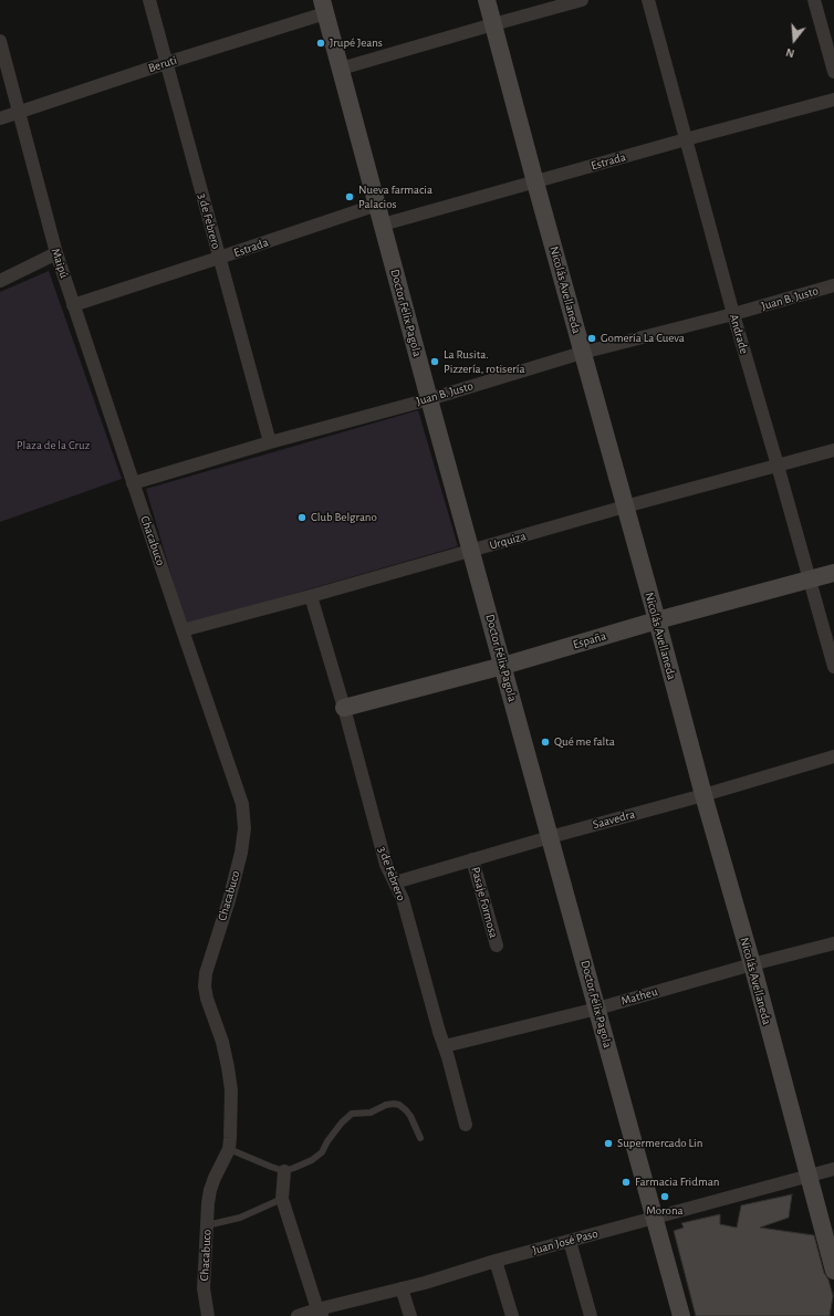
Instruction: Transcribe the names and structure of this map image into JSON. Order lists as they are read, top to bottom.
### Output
{
  "streets": {
    "street": [
      "Beruti",
      "Estrada",
      "3 de Febrero",
      "Maipú",
      "Nicolás Avellaneda",
      "Juan B. Justo",
      "Doctor Félix Pagola",
      "Andrade",
      "Chacabuco",
      "Urquiza",
      "España",
      "Saavedra",
      "Pasaje Formosa",
      "Matheu",
      "Juan José Paso"
    ]
  },
  "crossings": [
    ["Beruti", "3 de Febrero"],
    ["Beruti", "Maipú"],
    ["Beruti", "Doctor Félix Pagola"],
    ["Estrada", "3 de Febrero"],
    ["Estrada", "Maipú"],
    ["Estrada", "Nicolás Avellaneda"],
    ["Estrada", "Doctor Félix Pagola"],
    ["Estrada", "Andrade"],
    ["3 de Febrero", "Juan B. Justo"],
    ["3 de Febrero", "Urquiza"],
    ["3 de Febrero", "España"],
    ["3 de Febrero", "Saavedra"],
    ["3 de Febrero", "Matheu"],
    ["Maipú", "Juan B. Justo"],
    ["Maipú", "Chacabuco"],
    ["Nicolás Avellaneda", "Juan B. Justo"],
    ["Nicolás Avellaneda", "Urquiza"],
    ["Nicolás Avellaneda", "España"],
    ["Nicolás Avellaneda", "Saavedra"],
    ["Nicolás Avellaneda", "Matheu"],
    ["Nicolás Avellaneda", "Juan José Paso"],
    ["Juan B. Justo", "Doctor Félix Pagola"],
    ["Juan B. Justo", "Andrade"],
    ["Juan B. Justo", "Chacabuco"],
    ["Doctor Félix Pagola", "Urquiza"],
    ["Doctor Félix Pagola", "España"],
    ["Doctor Félix Pagola", "Saavedra"],
    ["Doctor Félix Pagola", "Matheu"],
    ["Doctor Félix Pagola", "Juan José Paso"],
    ["Andrade", "Urquiza"],
    ["Andrade", "España"],
    ["Chacabuco", "Urquiza"],
    ["Saavedra", "Pasaje Formosa"]
  ],
  "parks": ["Plaza de la Cruz"],
  "places": [
    "Jrupé Jeans",
    "Nueva farmacia Palacios",
    "Gomería La Cueva",
    "La Rusita. Pizzería, rotisería",
    "Club Belgrano",
    "Qué me falta",
    "Supermercado Lin",
    "Farmacia Fridman",
    "Morona"
  ],
  "north": "bottom"
}
